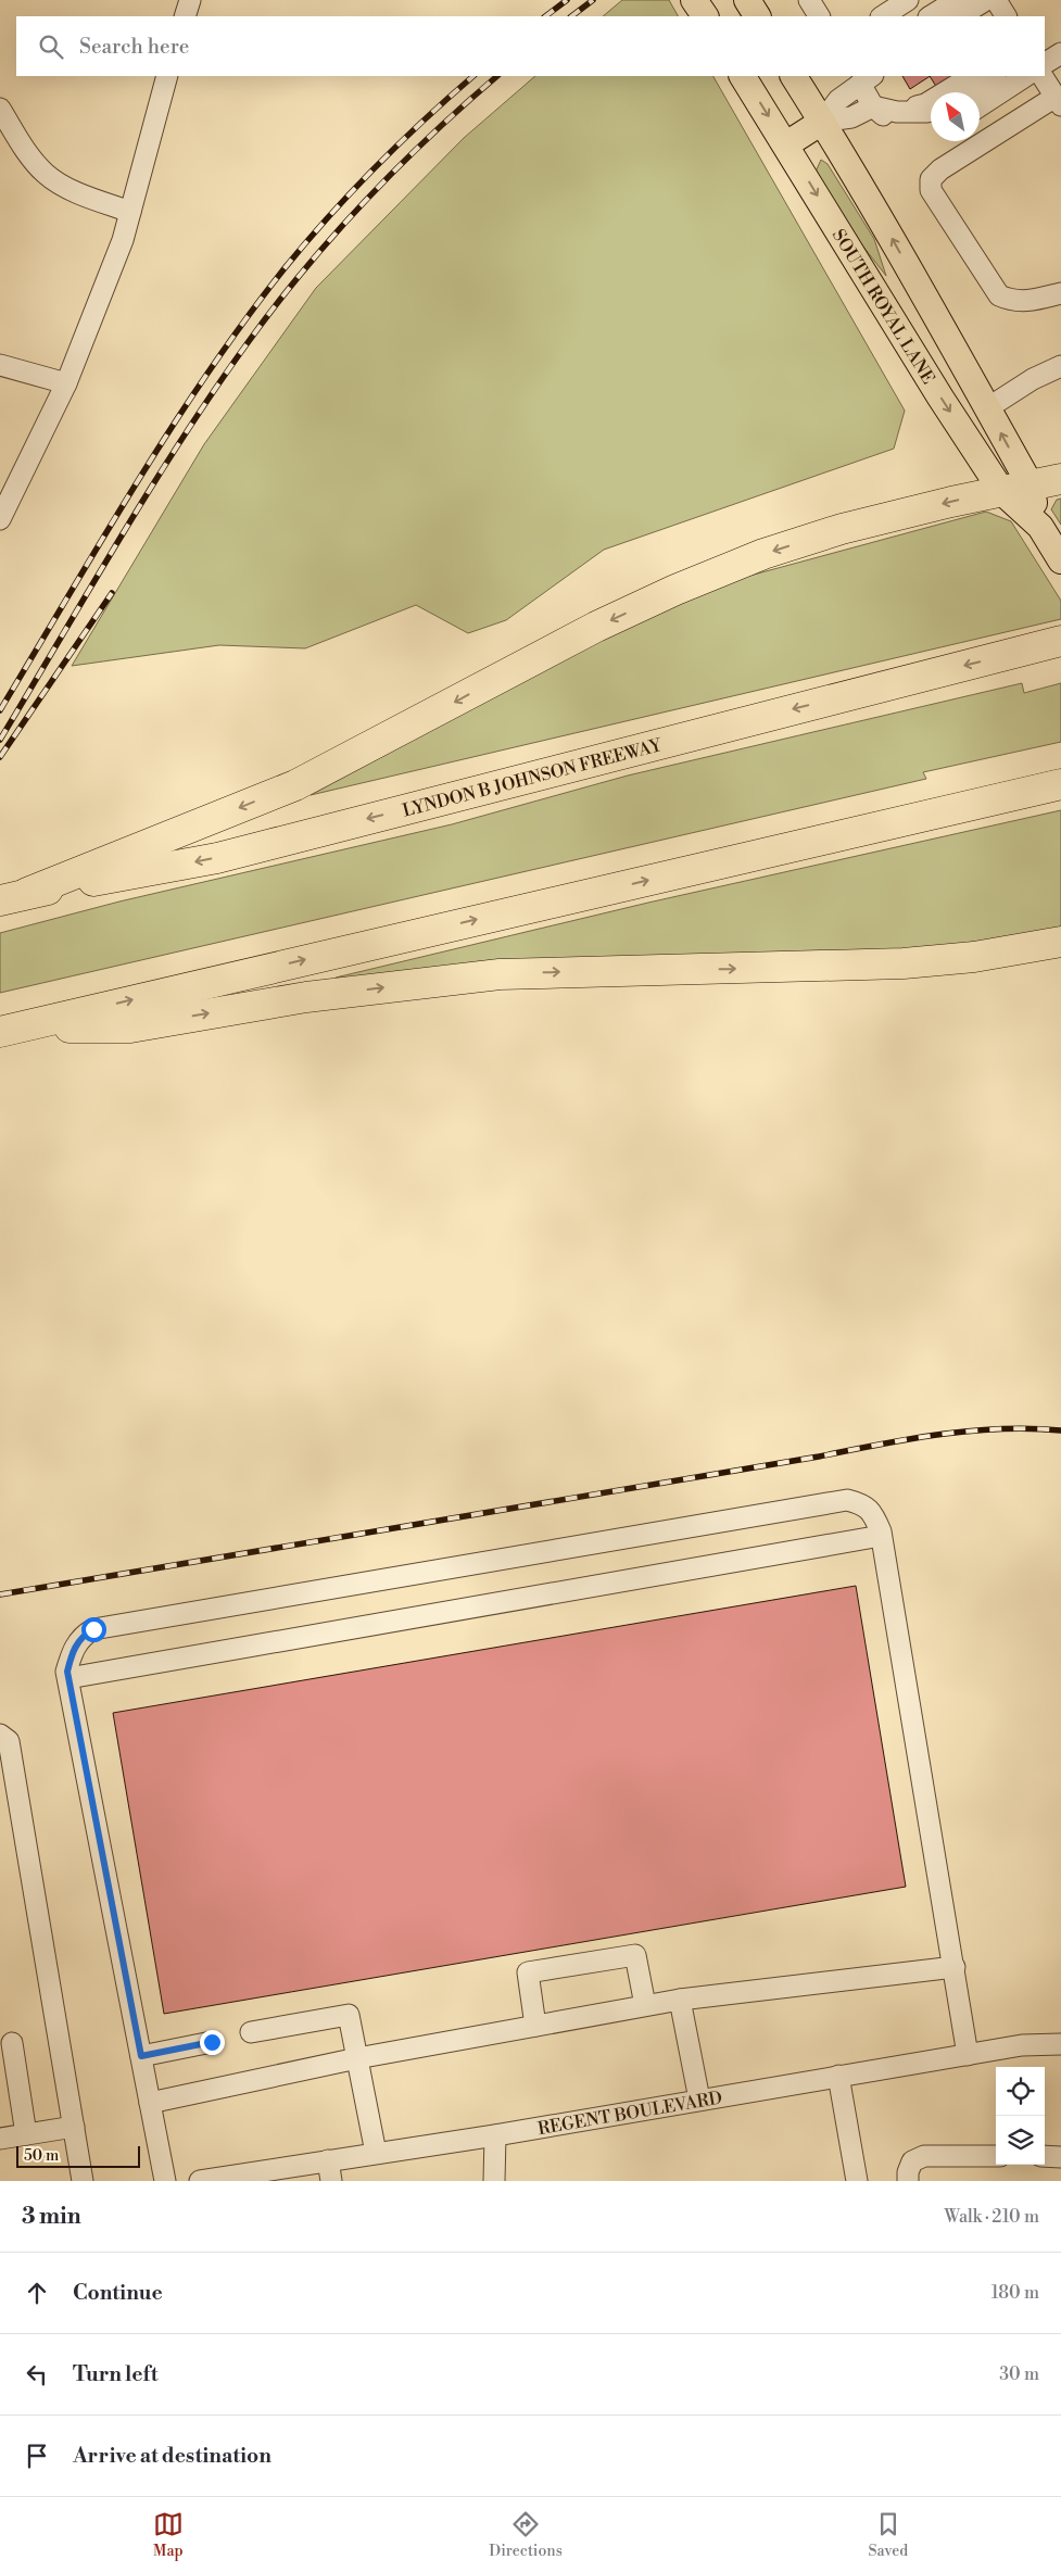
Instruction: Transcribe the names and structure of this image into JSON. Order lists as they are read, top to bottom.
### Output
{
  "streets": {
    "highway": ["LYNDON B JOHNSON FREEWAY"],
    "main road": ["SOUTH ROYAL LANE"],
    "street": ["REGENT BOULEVARD"]
  },
  "scale_bar": "50 m",
  "north": "top left",
  "page": {
    "search": "Search here",
    "scale": "50 m",
    "heading": ["3 min", "Walk · 210 m"],
    "list": [
      ["Continue", "180 m"],
      ["Turn left", "30 m"],
      "Arrive at destination"
    ],
    "nav": ["Map", "Directions", "Saved"]
  }
}
